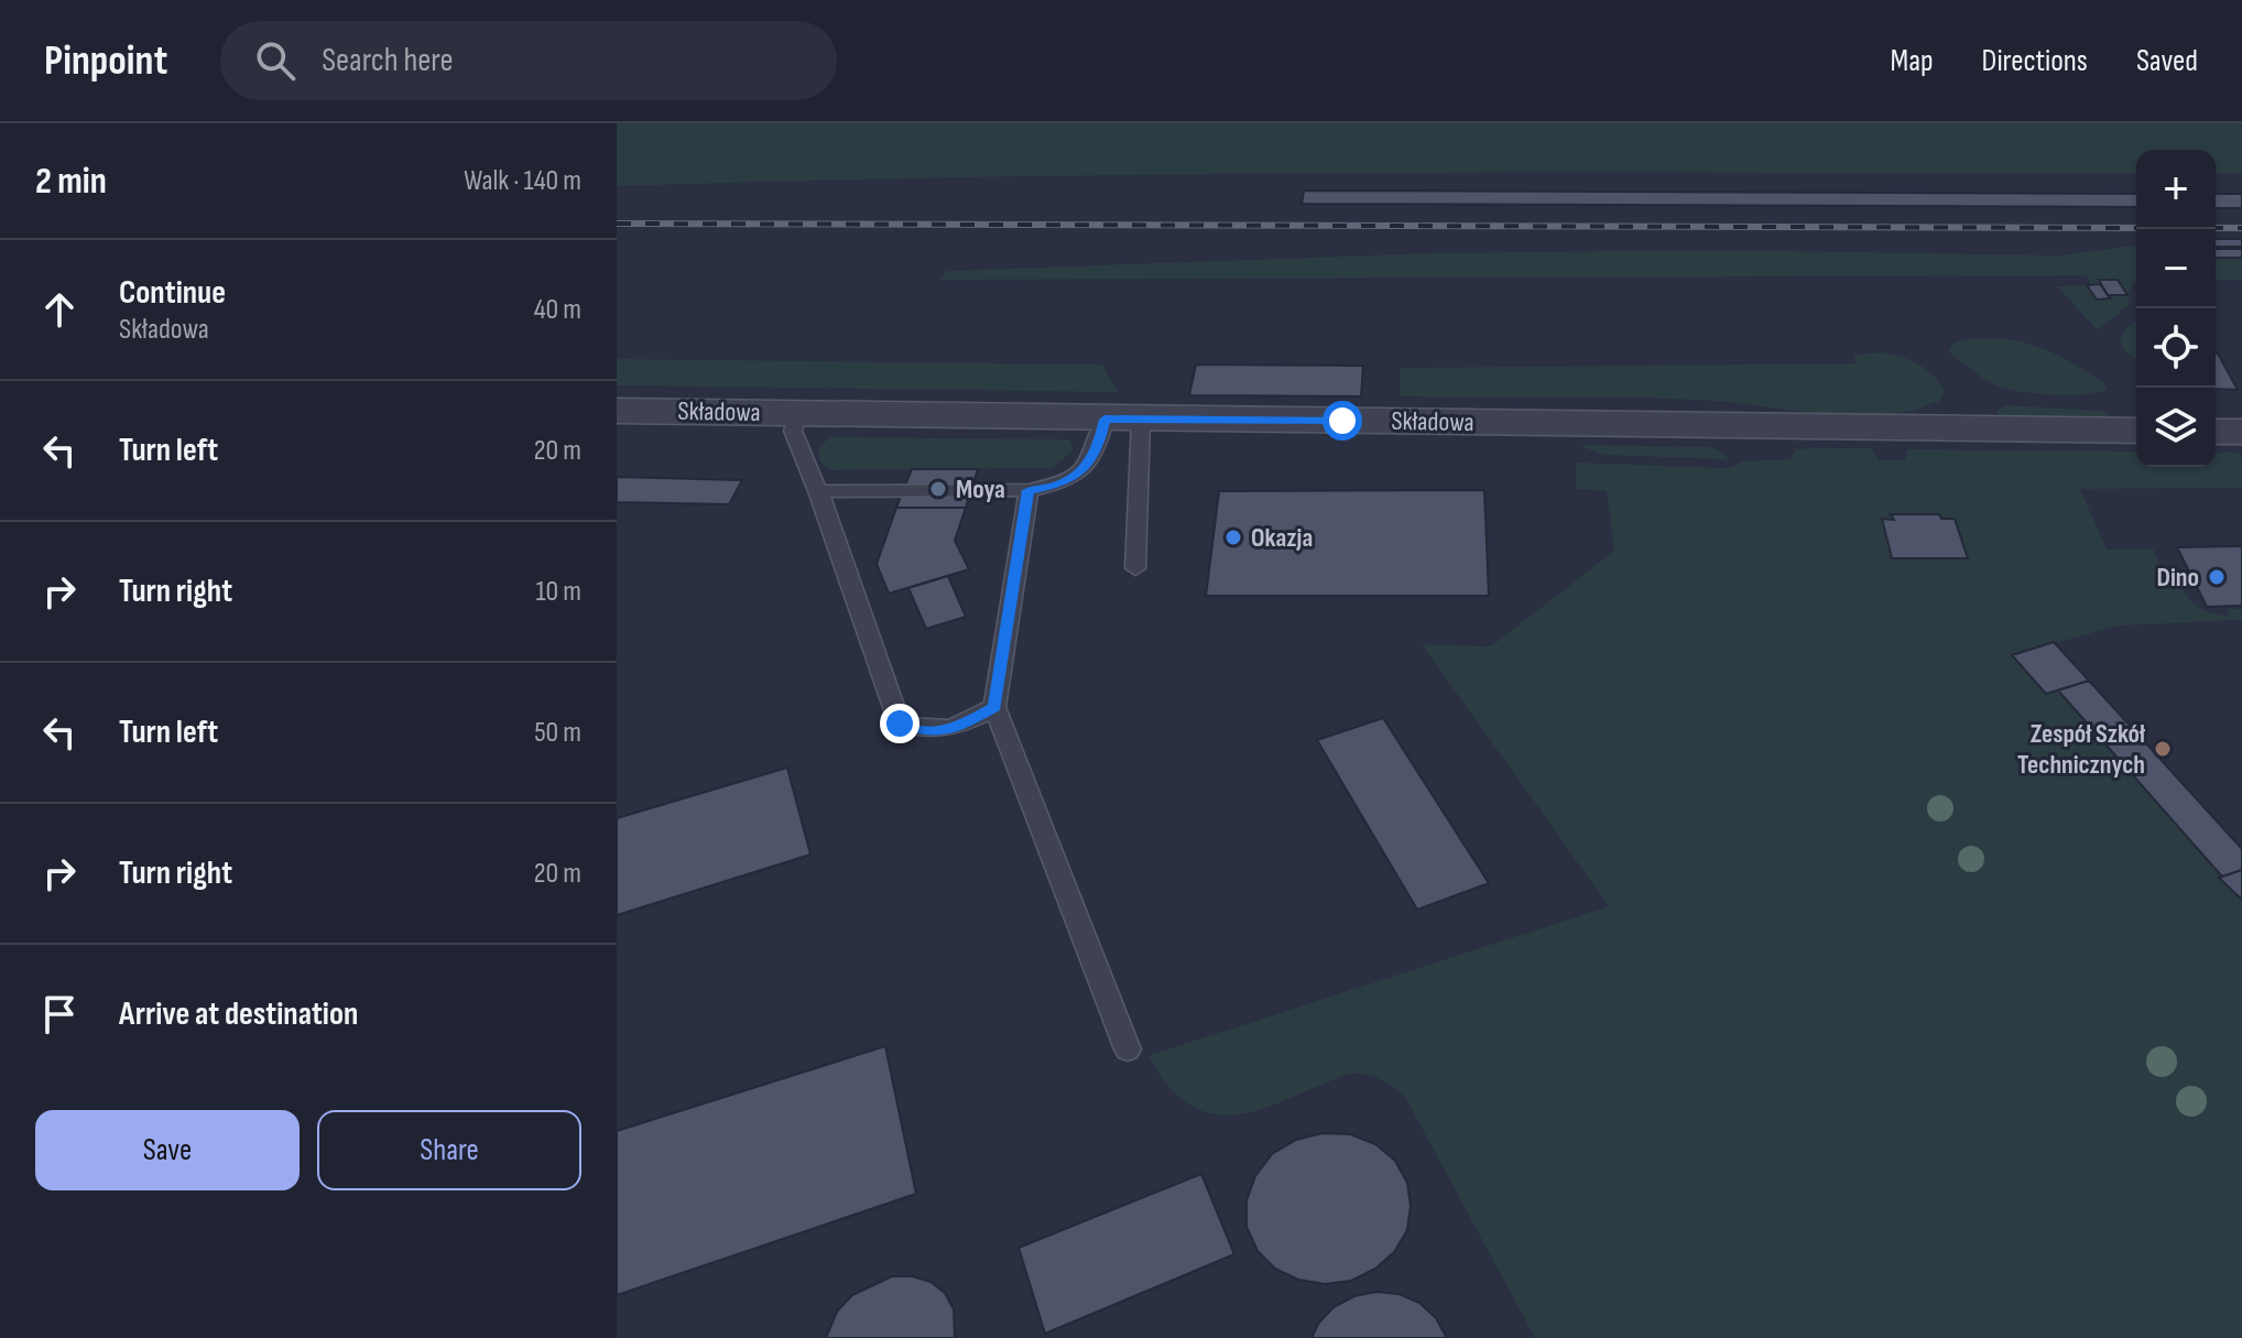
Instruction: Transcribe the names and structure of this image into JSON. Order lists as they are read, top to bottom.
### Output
{
  "streets": {
    "street": ["Składowa"]
  },
  "places": [
    "Moya",
    "Okazja",
    "Dino",
    "Zespół Szkół Technicznych"
  ],
  "page": {
    "header": "Pinpoint",
    "search": "Search here",
    "nav": ["Map", "Directions", "Saved"],
    "heading": ["2 min", "Walk · 140 m"],
    "map_buttons": ["+", "−"],
    "list": [
      ["Continue", "Składowa", "40 m"],
      ["Turn left", "20 m"],
      ["Turn right", "10 m"],
      ["Turn left", "50 m"],
      ["Turn right", "20 m"],
      "Arrive at destination"
    ],
    "buttons": ["Save", "Share"]
  }
}
